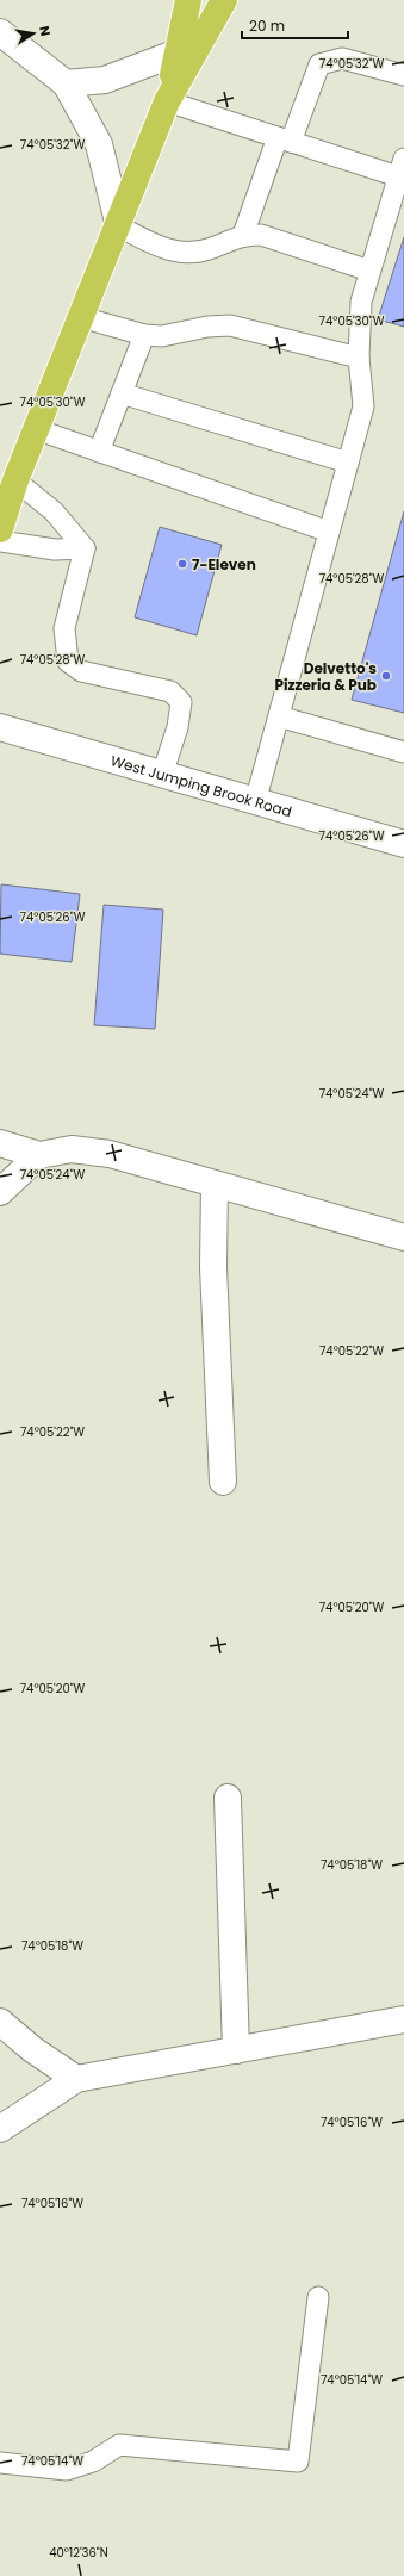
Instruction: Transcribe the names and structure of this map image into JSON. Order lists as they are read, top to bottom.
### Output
{
  "streets": {
    "street": ["West Jumping Brook Road"]
  },
  "places": ["7-Eleven", "Delvetto's Pizzeria & Pub"],
  "scale_bar": "20 m",
  "north": "right",
  "coordinates": [
    "74°05'32\"W",
    "74°05'30\"W",
    "74°05'28\"W",
    "74°05'26\"W",
    "74°05'24\"W",
    "74°05'22\"W",
    "74°05'20\"W",
    "74°05'18\"W",
    "74°05'16\"W",
    "74°05'14\"W",
    "40°12'36\"N"
  ]
}
